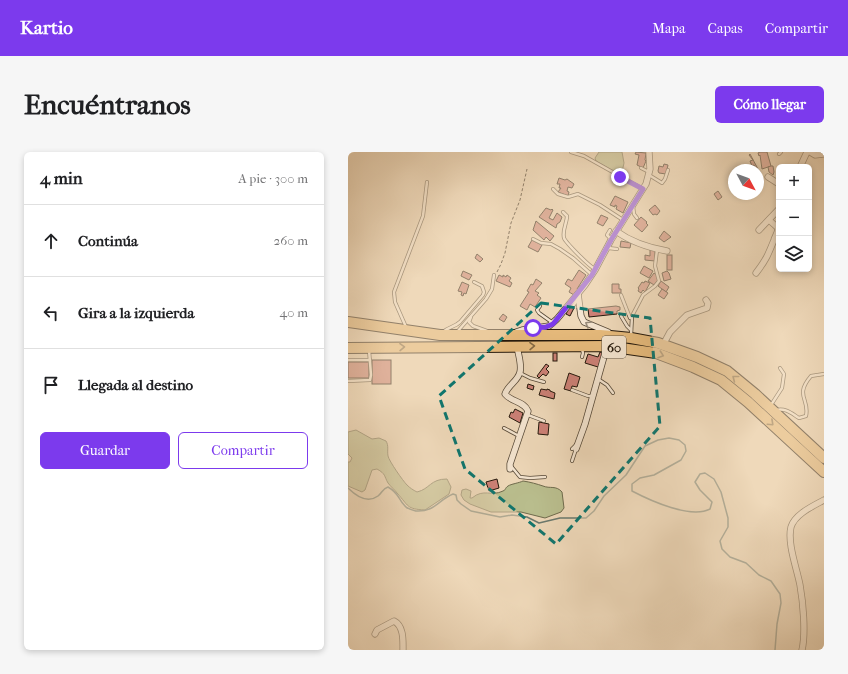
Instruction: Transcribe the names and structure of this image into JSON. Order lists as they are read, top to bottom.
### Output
{
  "streets": {
    "highway": ["60"]
  },
  "north": "bottom right",
  "page": {
    "header": "Kartio",
    "nav": ["Mapa", "Capas", "Compartir"],
    "buttons": [
      "Cómo llegar",
      ["Guardar", "Compartir"]
    ],
    "title": "Encuéntranos",
    "heading": ["4 min", "A pie · 300 m"],
    "map_buttons": ["+", "−"],
    "list": [
      ["Continúa", "260 m"],
      ["Gira a la izquierda", "40 m"],
      "Llegada al destino"
    ]
  }
}
